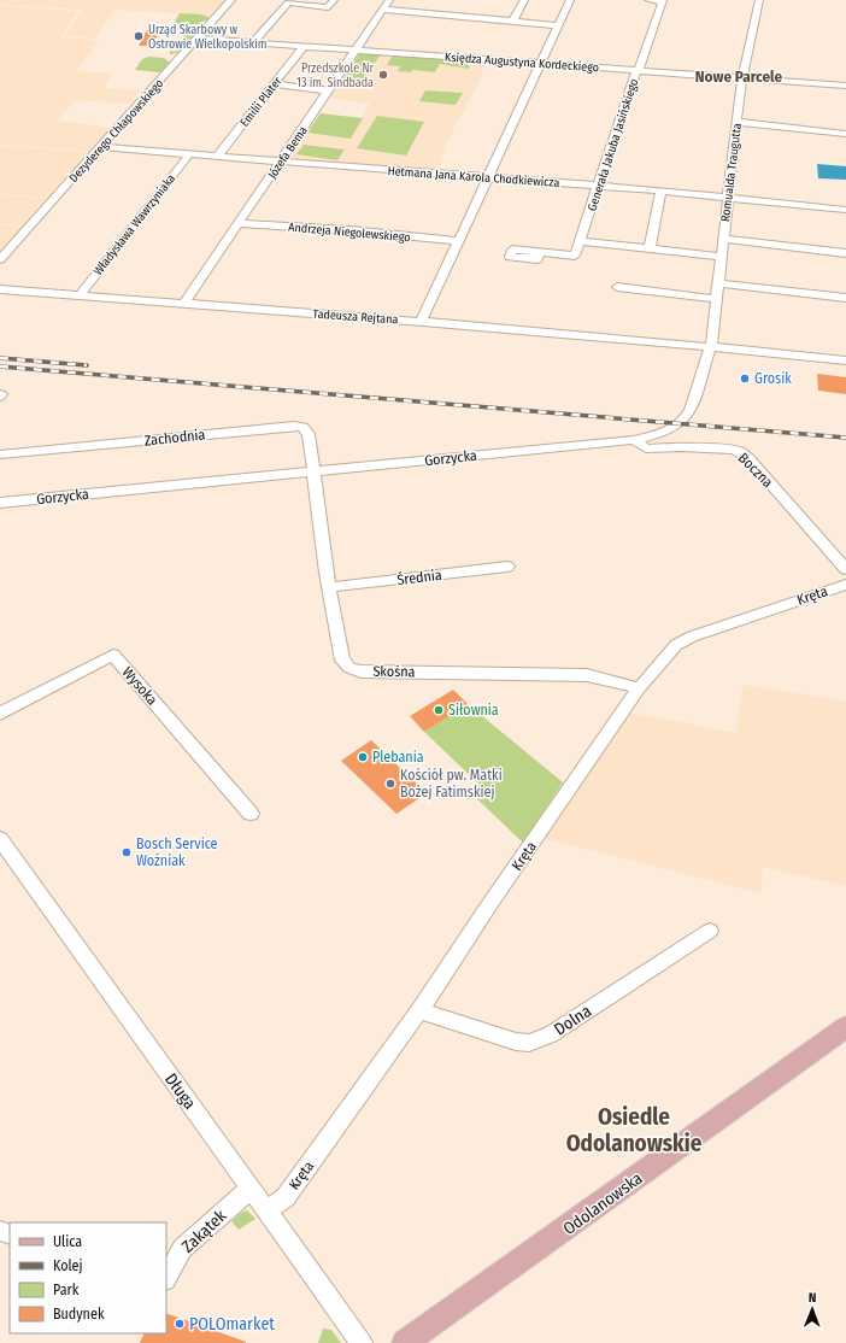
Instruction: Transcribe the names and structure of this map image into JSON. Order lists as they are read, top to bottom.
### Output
{
  "streets": {
    "main road": ["Odolanowska"],
    "street": [
      "Księdza Augustyna Kordeckiego",
      "Emilii Plater",
      "Dezyderego Chłapowskiego",
      "Generała Jakuba Jasińskiego",
      "Józefa Bema",
      "Romualda Traugutta",
      "Hetmana Jana Karola Chodkiewicza",
      "Władysława Wawrzyniaka",
      "Andrzeja Niegolewskiego",
      "Tadeusza Rejtana",
      "Zachodnia",
      "Gorzycka",
      "Boczna",
      "Średnia",
      "Kręta",
      "Skośna",
      "Wysoka",
      "Dolna",
      "Długa",
      "Zakątek"
    ]
  },
  "crossings": [
    ["Księdza Augustyna Kordeckiego", "Emilii Plater"],
    ["Księdza Augustyna Kordeckiego", "Dezyderego Chłapowskiego"],
    ["Księdza Augustyna Kordeckiego", "Generała Jakuba Jasińskiego"],
    ["Księdza Augustyna Kordeckiego", "Józefa Bema"],
    ["Księdza Augustyna Kordeckiego", "Romualda Traugutta"],
    ["Emilii Plater", "Hetmana Jana Karola Chodkiewicza"],
    ["Dezyderego Chłapowskiego", "Hetmana Jana Karola Chodkiewicza"],
    ["Generała Jakuba Jasińskiego", "Hetmana Jana Karola Chodkiewicza"],
    ["Józefa Bema", "Hetmana Jana Karola Chodkiewicza"],
    ["Józefa Bema", "Andrzeja Niegolewskiego"],
    ["Józefa Bema", "Tadeusza Rejtana"],
    ["Romualda Traugutta", "Hetmana Jana Karola Chodkiewicza"],
    ["Romualda Traugutta", "Tadeusza Rejtana"],
    ["Romualda Traugutta", "Gorzycka"],
    ["Hetmana Jana Karola Chodkiewicza", "Władysława Wawrzyniaka"],
    ["Władysława Wawrzyniaka", "Tadeusza Rejtana"],
    ["Tadeusza Rejtana", "Gorzycka"],
    ["Zachodnia", "Gorzycka"],
    ["Zachodnia", "Skośna"],
    ["Gorzycka", "Boczna"],
    ["Gorzycka", "Skośna"],
    ["Średnia", "Skośna"],
    ["Kręta", "Skośna"],
    ["Kręta", "Dolna"],
    ["Kręta", "Długa"],
    ["Długa", "Zakątek"]
  ],
  "districts": ["Nowe Parcele", "Osiedle Odolanowskie"],
  "places": [
    "Urząd Skarbowy w Ostrowie Wielkopolskim",
    "Przedszkole Nr 13 im. Sindbada",
    "Grosik",
    "Siłownia",
    "Plebania",
    "Kościół pw. Matki Bożej Fatimskiej",
    "Bosch Service Woźniak",
    "POLOmarket"
  ],
  "legend": [
    "Ulica",
    "Kolej",
    "Park",
    "Budynek"
  ],
  "north": "top"
}
